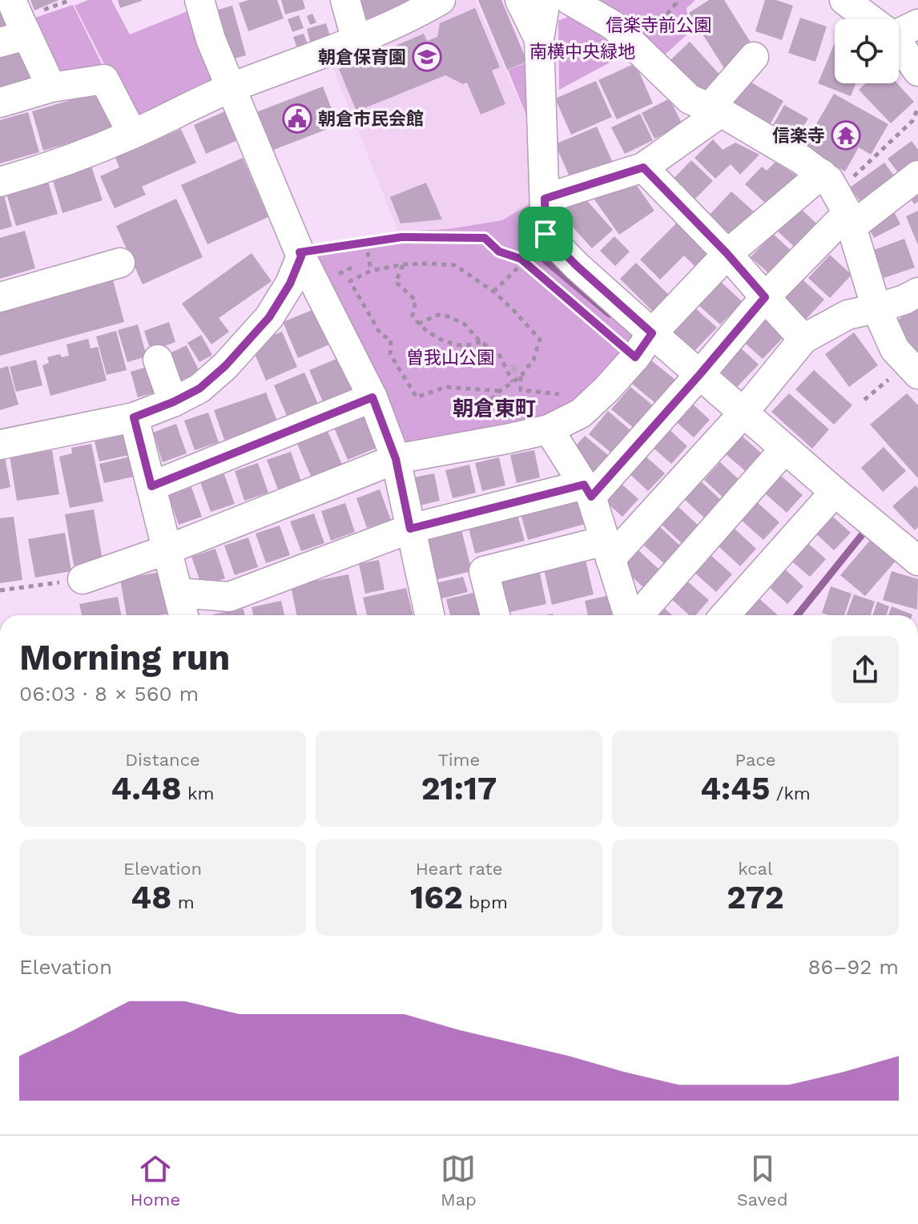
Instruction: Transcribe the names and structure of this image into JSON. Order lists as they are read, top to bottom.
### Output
{
  "districts": ["朝倉東町"],
  "parks": ["信楽寺前公園", "南横中央緑地", "曽我山公園"],
  "places": {
    "school or university": ["朝倉保育園"],
    "public building": ["朝倉市民会館"],
    "temple": ["信楽寺"]
  },
  "page": {
    "heading": ["Morning run", "06:03 · 8 × 560 m"],
    "stats": [
      ["Distance", "4.48 km"],
      ["Time", "21:17"],
      ["Pace", "4:45 /km"],
      ["Elevation", "48 m"],
      ["Heart rate", "162 bpm"],
      ["kcal", "272"]
    ],
    "chart": ["Elevation", "86–92 m"],
    "tabs": ["Home", "Map", "Saved"]
  }
}
